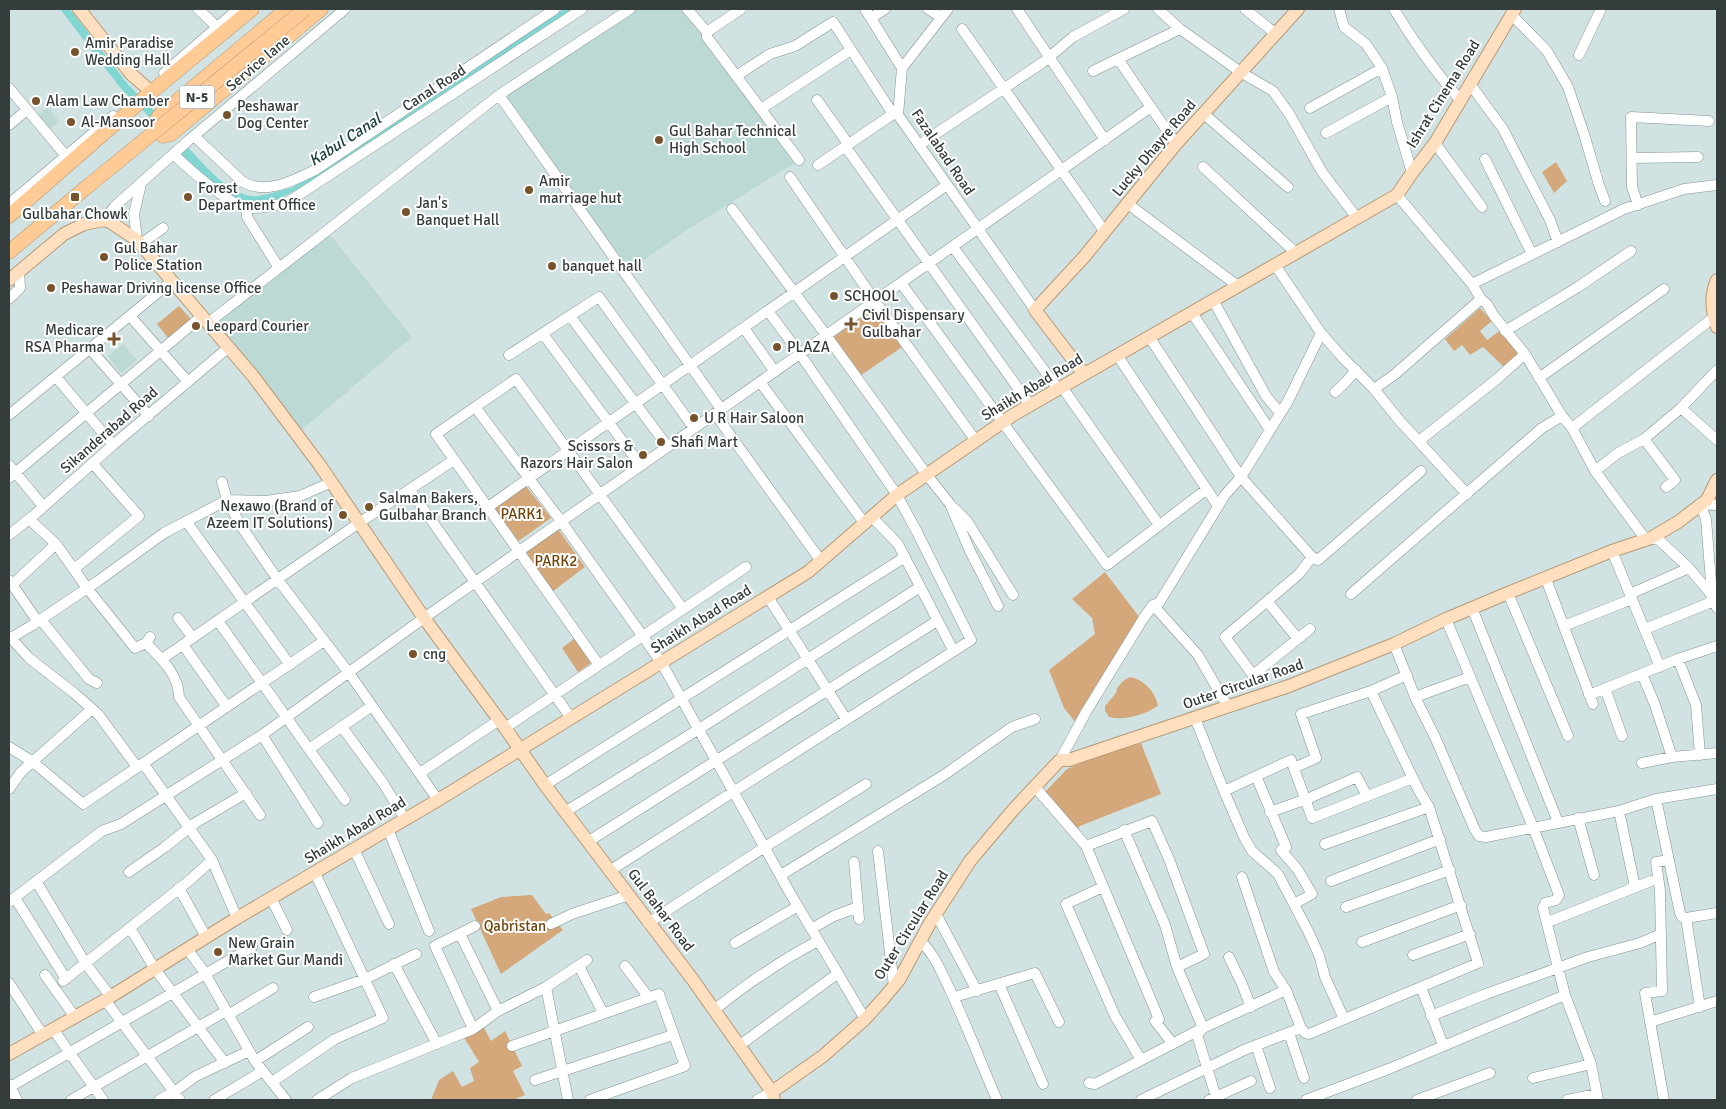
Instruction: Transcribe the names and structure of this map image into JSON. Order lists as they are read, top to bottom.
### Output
{
  "streets": {
    "highway": ["N-5"],
    "main road": [
      "Ishrat Cinema Road",
      "Lucky Dhayre Road",
      "Shaikh Abad Road",
      "Outer Circular Road",
      "Gul Bahar Road"
    ],
    "street": [
      "Service lane",
      "Canal Road",
      "Fazalabad Road",
      "Sikanderabad Road"
    ]
  },
  "crossings": [
    ["Service lane", "Gul Bahar Road"],
    ["Ishrat Cinema Road", "Shaikh Abad Road"],
    ["Shaikh Abad Road", "Gul Bahar Road"],
    ["Sikanderabad Road", "Gul Bahar Road"],
    ["Outer Circular Road", "Gul Bahar Road"]
  ],
  "water": ["Kabul Canal"],
  "parks": ["PARK1", "PARK2", "Qabristan"],
  "places": {
    "other": [
      "Amir Paradise Wedding Hall",
      "Alam Law Chamber",
      "Peshawar Dog Center",
      "Al-Mansoor",
      "Gul Bahar Technical High School",
      "Amir marriage hut",
      "Forest Department Office",
      "Jan's Banquet Hall",
      "Gul Bahar Police Station",
      "banquet hall",
      "Peshawar Driving license Office",
      "SCHOOL",
      "Leopard Courier",
      "PLAZA",
      "U R Hair Saloon",
      "Shafi Mart",
      "Scissors & Razors Hair Salon",
      "Salman Bakers, Gulbahar Branch",
      "Nexawo (Brand of Azeem IT Solutions)",
      "cng",
      "New Grain Market Gur Mandi"
    ],
    "transit": ["Gulbahar Chowk"],
    "health": ["Civil Dispensary Gulbahar", "Medicare RSA Pharma"]
  }
}
